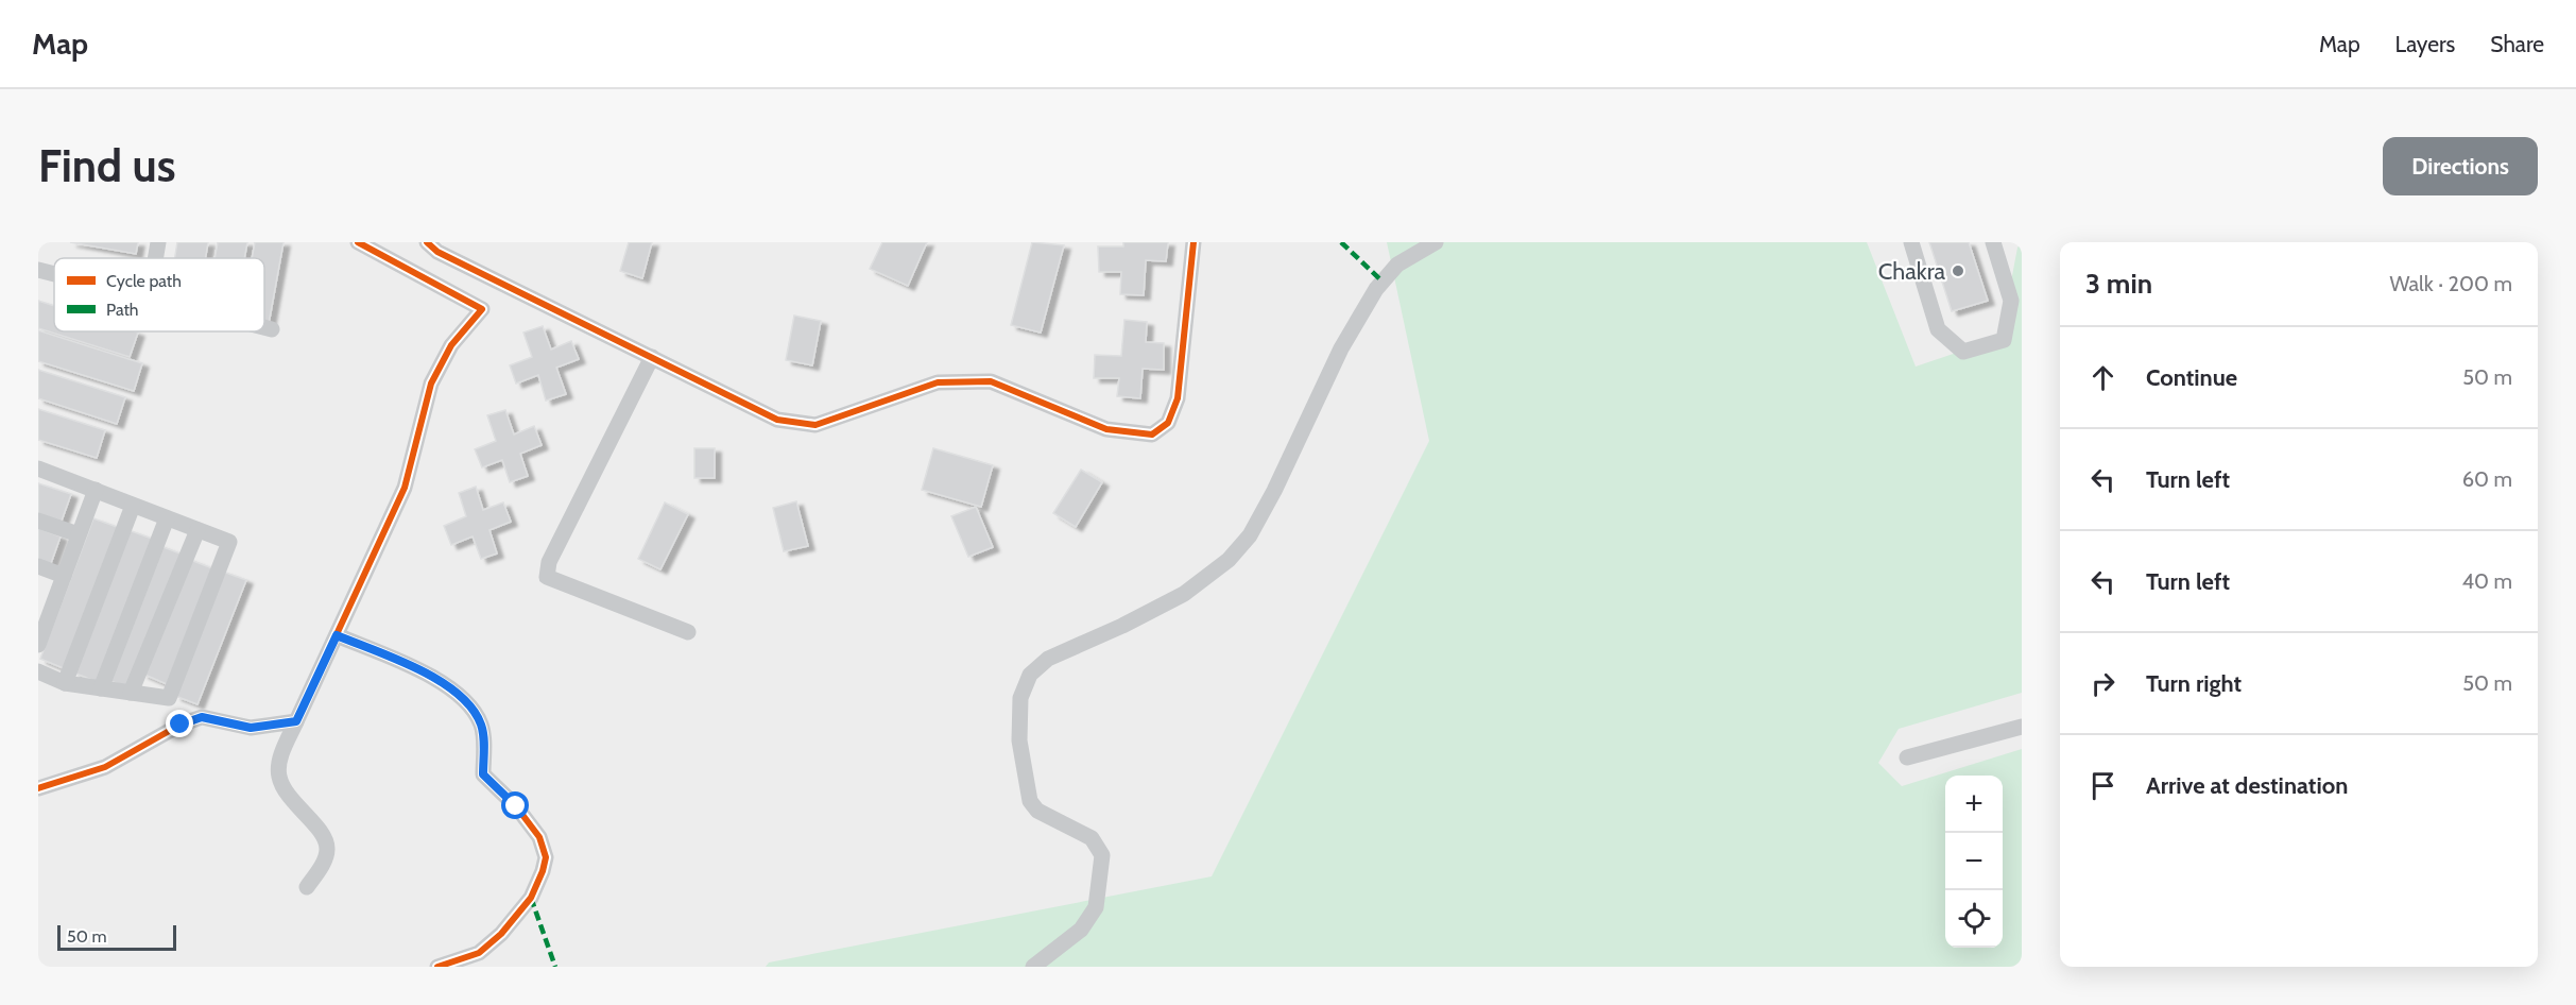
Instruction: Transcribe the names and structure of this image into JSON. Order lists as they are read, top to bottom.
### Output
{
  "places": ["Chakra"],
  "legend": ["Cycle path", "Path"],
  "scale_bar": "50 m",
  "page": {
    "header": "Map",
    "nav": ["Map", "Layers", "Share"],
    "buttons": "Directions",
    "title": "Find us",
    "heading": ["3 min", "Walk · 200 m"],
    "list": [
      ["Continue", "50 m"],
      ["Turn left", "60 m"],
      ["Turn left", "40 m"],
      ["Turn right", "50 m"],
      "Arrive at destination"
    ],
    "map_buttons": ["+", "−"],
    "scale": "50 m"
  }
}
